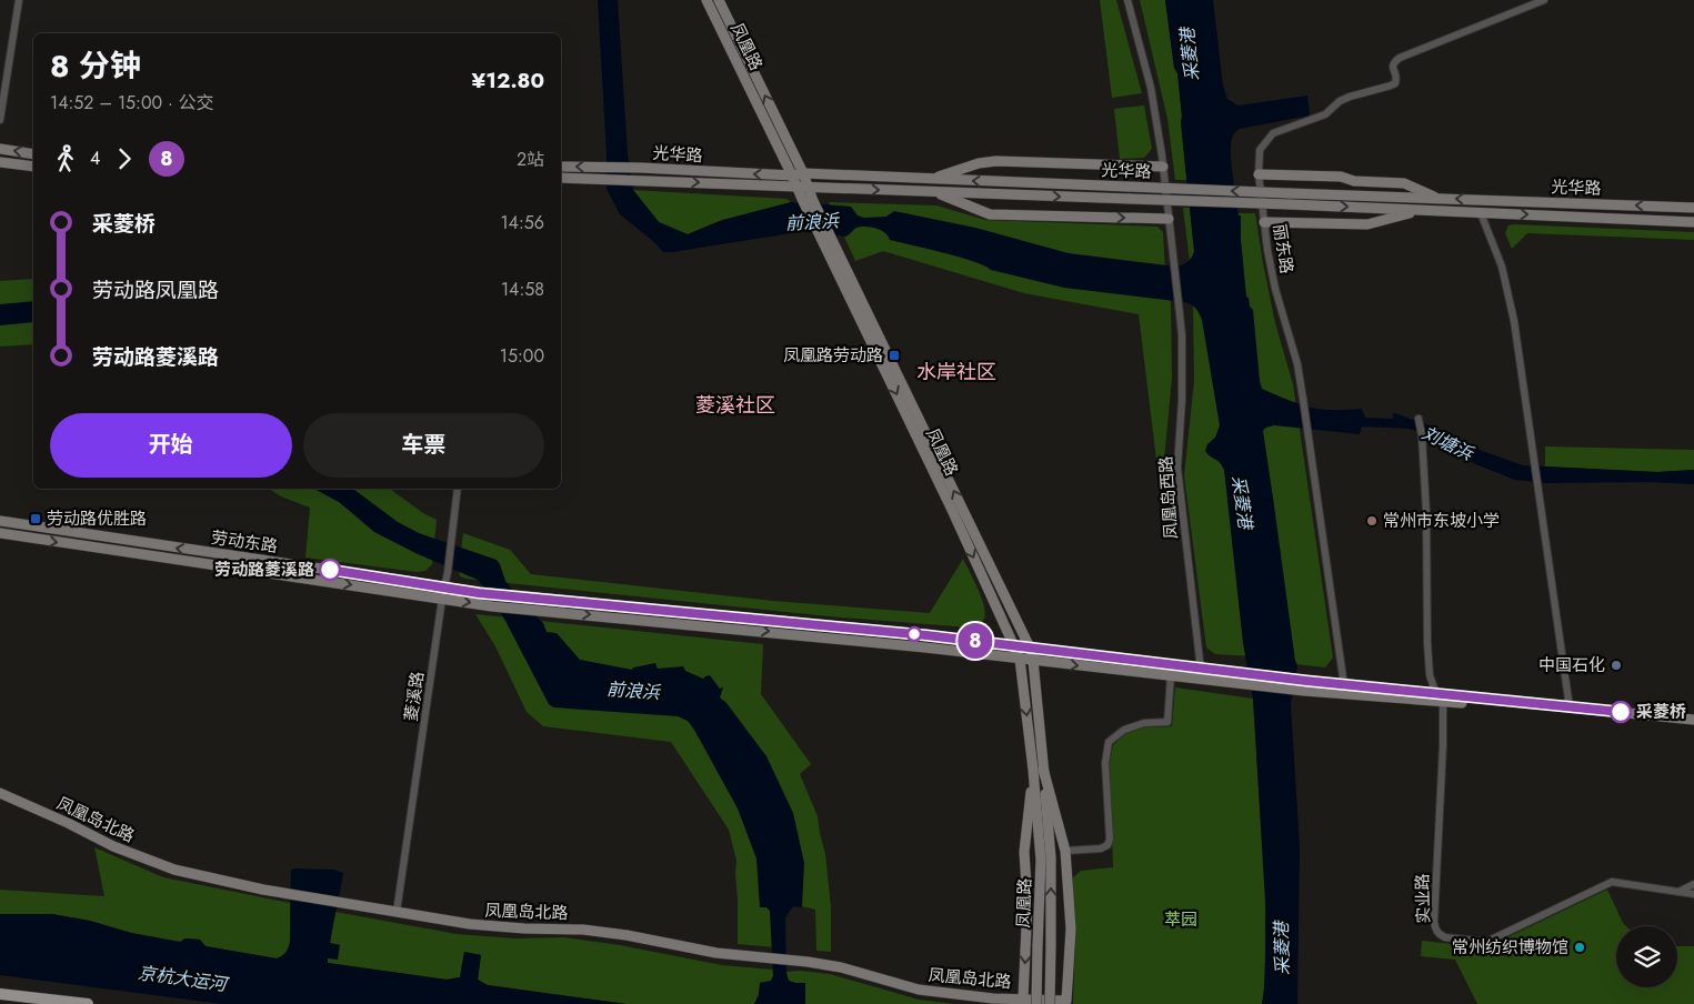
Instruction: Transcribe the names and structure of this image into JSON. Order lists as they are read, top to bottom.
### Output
{
  "streets": {
    "main road": [
      "凤凰路",
      "光华路",
      "劳动东路",
      "凤凰岛北路"
    ],
    "street": [
      "丽东路",
      "凤凰岛西路",
      "菱溪路",
      "实业路"
    ]
  },
  "crossings": [
    ["凤凰路", "光华路"],
    ["凤凰路", "劳动东路"],
    ["凤凰岛西路", "劳动东路"],
    ["劳动东路", "菱溪路"],
    ["菱溪路", "凤凰岛北路"]
  ],
  "districts": ["水岸社区", "菱溪社区"],
  "water": [
    "采菱港",
    "前浪浜",
    "刘塘浜",
    "京杭大运河"
  ],
  "parks": ["萃园"],
  "places": {
    "transit": ["凤凰路劳动路", "劳动路优胜路"],
    "other": [
      "常州市东坡小学",
      "劳动路菱溪路",
      "中国石化",
      "采菱桥",
      "常州纺织博物馆"
    ]
  },
  "lines": ["bus line 8"],
  "page": {
    "on_map": "8",
    "heading": ["8 分钟", "14:52 – 15:00 · 公交", "¥12.80"],
    "legs": ["4", "8", "2站"],
    "list": [
      {
        "name": "采菱桥",
        "value": "14:56"
      },
      {
        "name": "劳动路凤凰路",
        "value": "14:58"
      },
      {
        "name": "劳动路菱溪路",
        "value": "15:00"
      }
    ],
    "buttons": ["开始", "车票"]
  }
}
